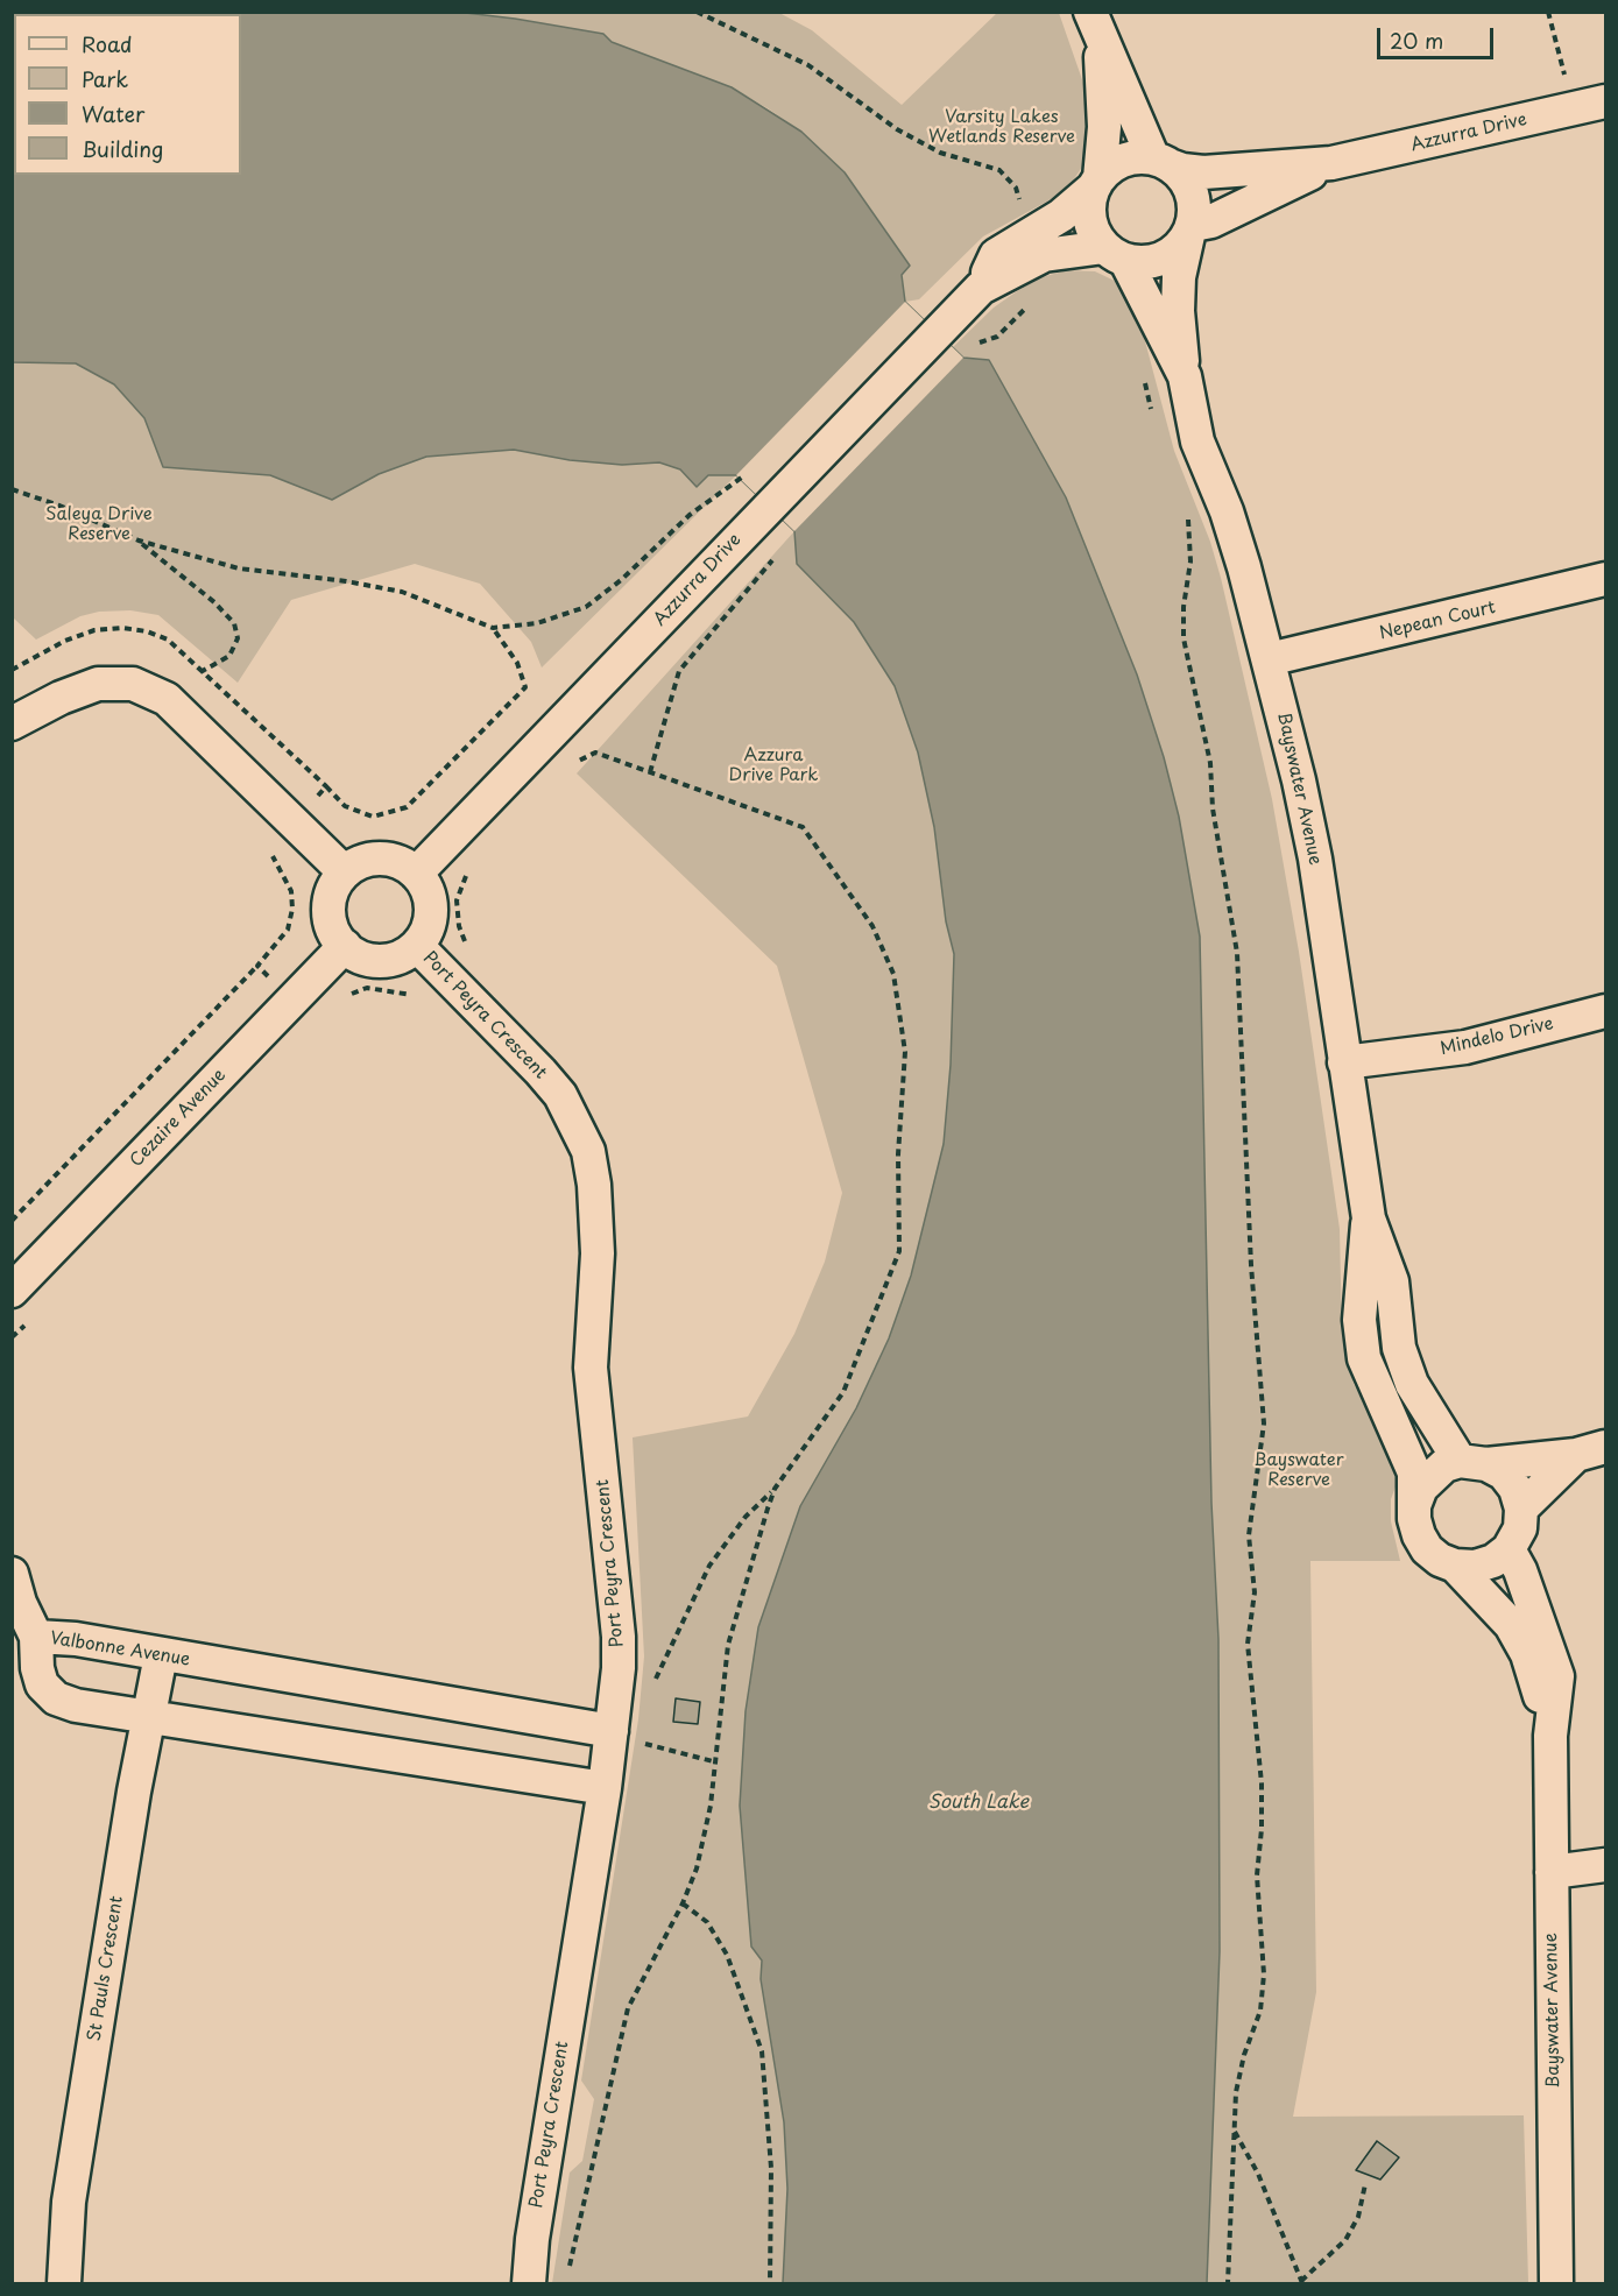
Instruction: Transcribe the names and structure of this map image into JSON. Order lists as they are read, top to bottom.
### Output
{
  "streets": {
    "street": [
      "Azzurra Drive",
      "Nepean Court",
      "Bayswater Avenue",
      "Port Peyra Crescent",
      "Mindelo Drive",
      "Cezaire Avenue",
      "Valbonne Avenue",
      "St Pauls Crescent"
    ]
  },
  "crossings": [
    ["Azzurra Drive", "Bayswater Avenue"],
    ["Azzurra Drive", "Port Peyra Crescent"],
    ["Azzurra Drive", "Cezaire Avenue"],
    ["Nepean Court", "Bayswater Avenue"],
    ["Bayswater Avenue", "Mindelo Drive"],
    ["Port Peyra Crescent", "Cezaire Avenue"],
    ["Port Peyra Crescent", "Valbonne Avenue"],
    ["Valbonne Avenue", "St Pauls Crescent"]
  ],
  "water": ["South Lake"],
  "parks": [
    "Varsity Lakes Wetlands Reserve",
    "Saleya Drive Reserve",
    "Azzura Drive Park",
    "Bayswater Reserve"
  ],
  "legend": [
    "Road",
    "Park",
    "Water",
    "Building"
  ],
  "scale_bar": "20 m"
}
